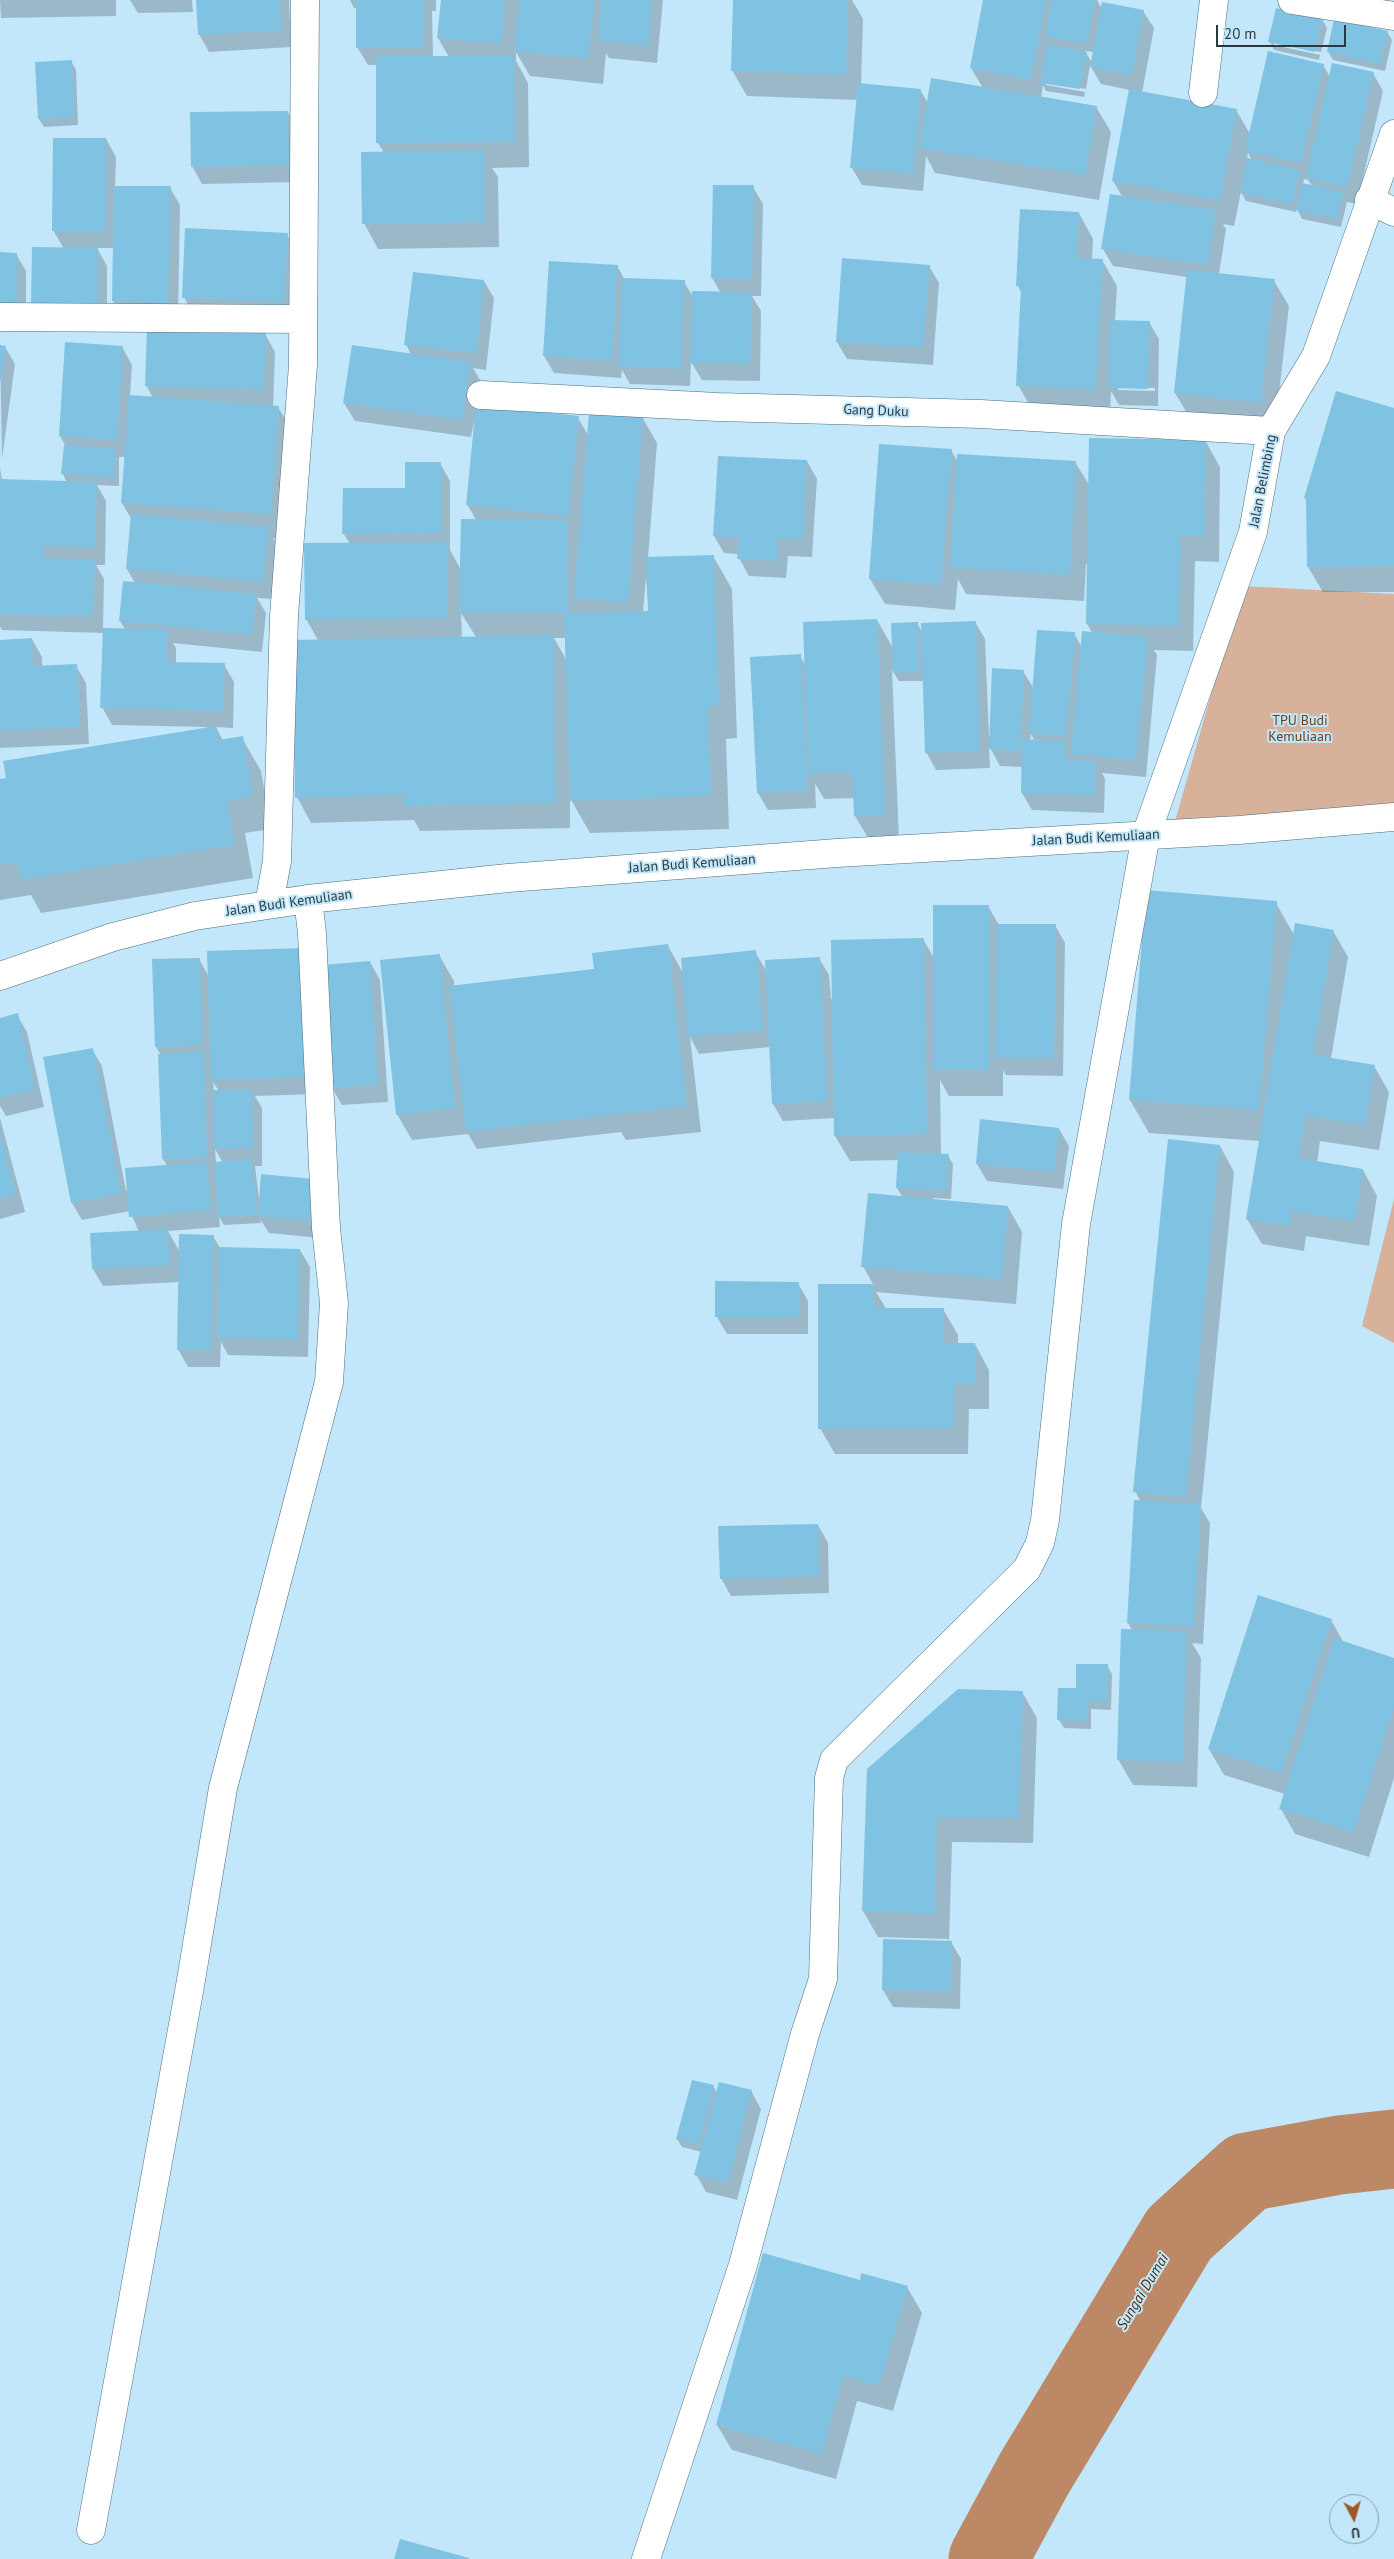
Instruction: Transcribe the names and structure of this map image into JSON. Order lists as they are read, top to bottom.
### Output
{
  "streets": {
    "street": ["Gang Duku", "Jalan Belimbing", "Jalan Budi Kemuliaan"]
  },
  "crossings": [
    ["Gang Duku", "Jalan Belimbing"],
    ["Jalan Belimbing", "Jalan Budi Kemuliaan"]
  ],
  "water": ["Sungai Dumai"],
  "parks": ["TPU Budi Kemuliaan"],
  "scale_bar": "20 m",
  "north": "bottom"
}
